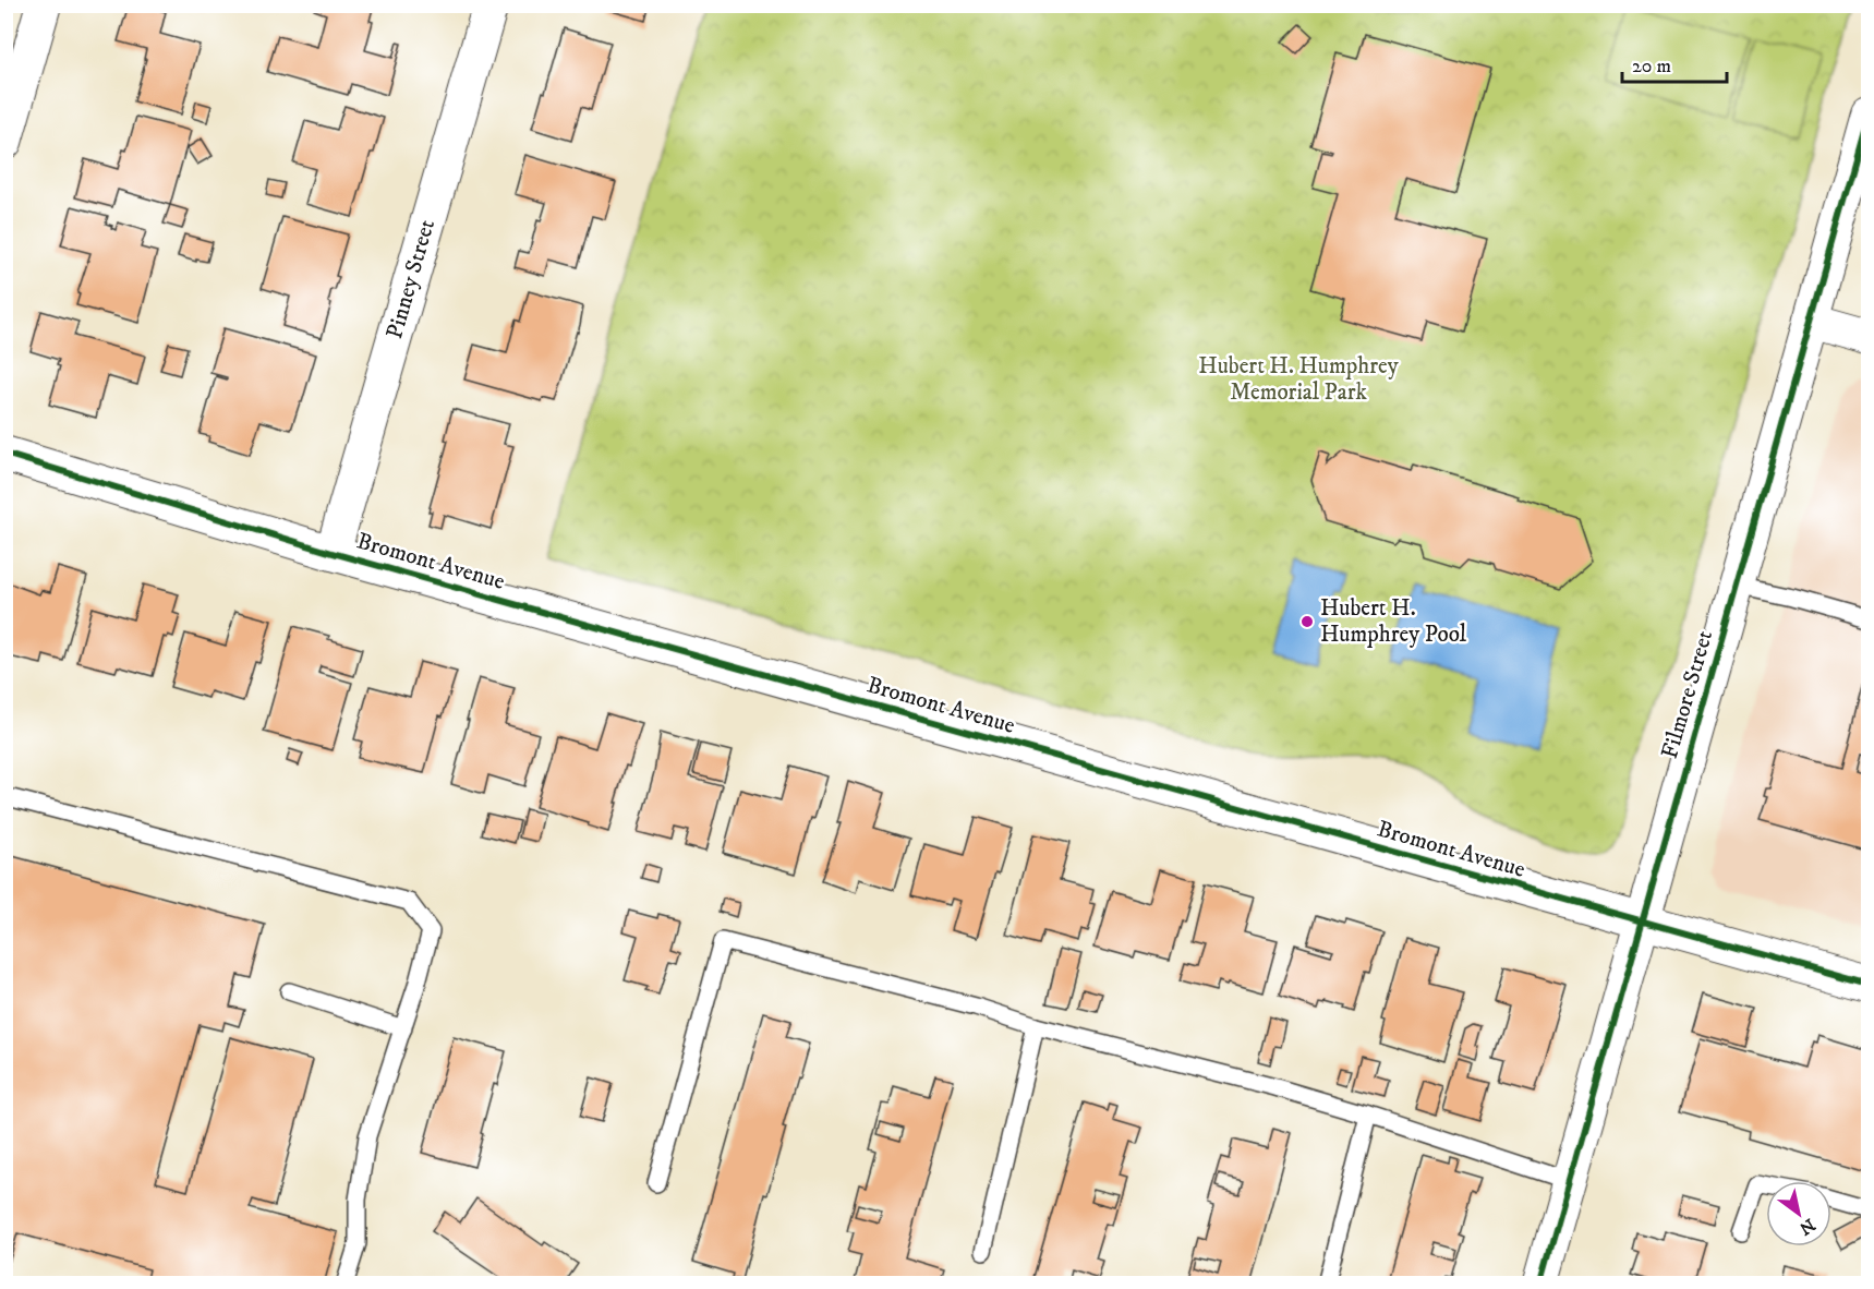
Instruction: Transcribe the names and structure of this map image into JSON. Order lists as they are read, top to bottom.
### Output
{
  "streets": {
    "street": ["Pinney Street", "Bromont Avenue", "Filmore Street"]
  },
  "crossings": [
    ["Pinney Street", "Bromont Avenue"],
    ["Bromont Avenue", "Filmore Street"]
  ],
  "parks": ["Hubert H. Humphrey Memorial Park"],
  "places": ["Hubert H. Humphrey Pool"],
  "scale_bar": "20 m",
  "north": "bottom right"
}
